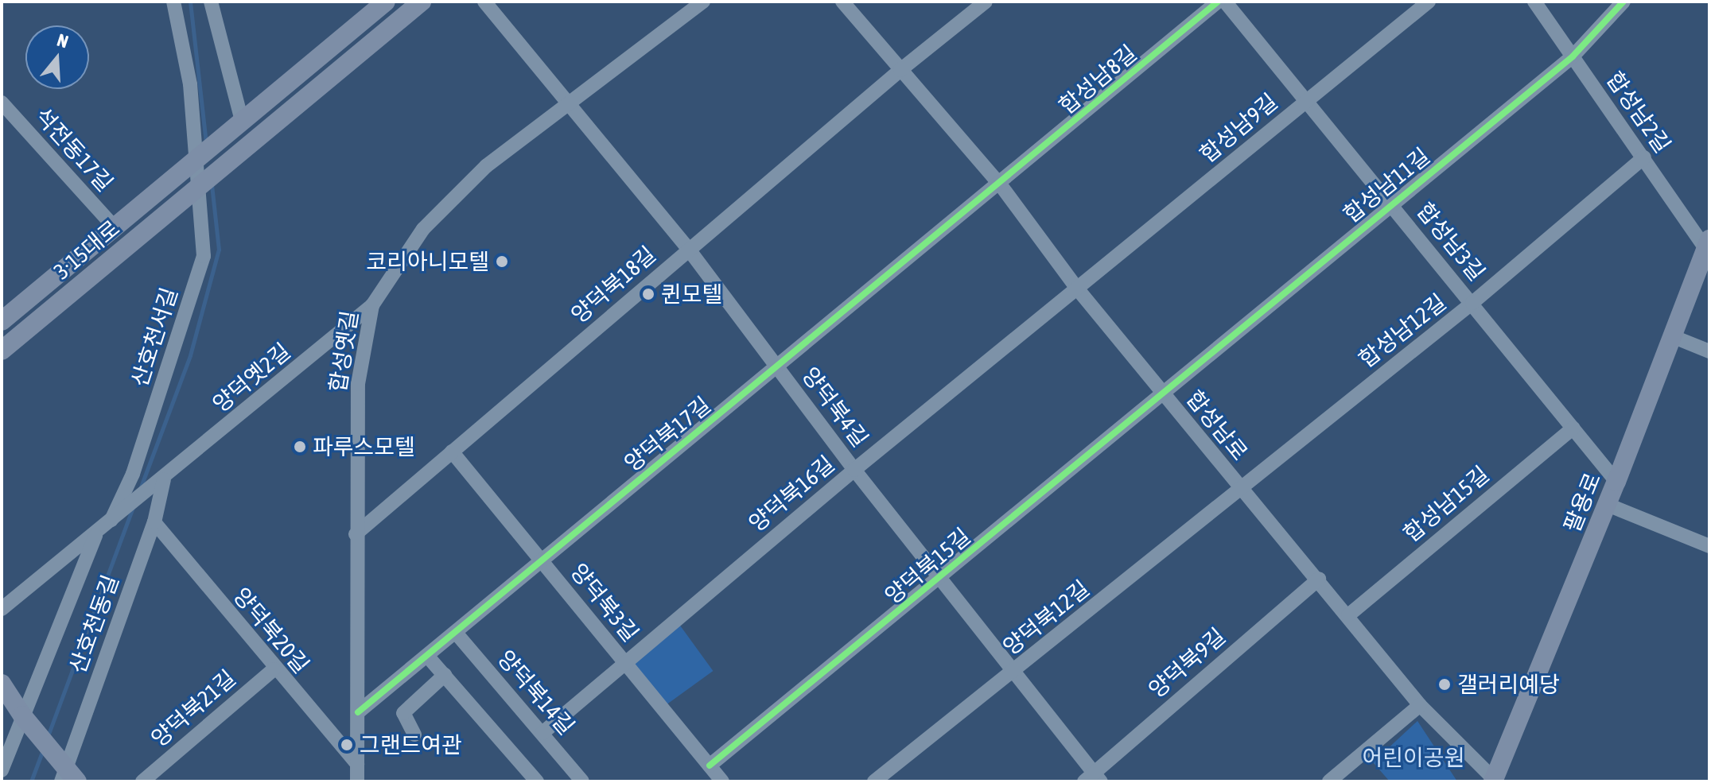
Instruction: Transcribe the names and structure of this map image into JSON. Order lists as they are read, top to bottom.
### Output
{
  "streets": {
    "main road": ["3·15대로", "팔용로"],
    "street": [
      "합성남8길",
      "합성남2길",
      "합성남9길",
      "석전동17길",
      "합성남11길",
      "합성남3길",
      "양덕북18길",
      "합성남12길",
      "산호천서길",
      "합성옛길",
      "양덕옛2길",
      "양덕북4길",
      "합성남로",
      "양덕북17길",
      "양덕북16길",
      "합성남15길",
      "양덕북15길",
      "양덕북3길",
      "양덕북12길",
      "산호천동길",
      "양덕북20길",
      "양덕북9길",
      "양덕북14길",
      "양덕북21길"
    ]
  },
  "crossings": [
    ["합성남8길", "합성남로"],
    ["합성남8길", "양덕북17길"],
    ["합성남2길", "합성남11길"],
    ["합성남2길", "합성남12길"],
    ["합성남2길", "팔용로"],
    ["합성남9길", "합성남3길"],
    ["합성남9길", "합성남로"],
    ["합성남9길", "양덕북16길"],
    ["석전동17길", "3·15대로"],
    ["합성남11길", "합성남3길"],
    ["합성남11길", "합성남로"],
    ["합성남11길", "양덕북15길"],
    ["합성남3길", "합성남12길"],
    ["합성남3길", "팔용로"],
    ["합성남3길", "합성남15길"],
    ["3·15대로", "산호천서길"],
    ["양덕북18길", "합성옛길"],
    ["양덕북18길", "양덕북4길"],
    ["양덕북18길", "합성남로"],
    ["양덕북18길", "양덕북3길"],
    ["합성남12길", "합성남로"],
    ["합성남12길", "양덕북12길"],
    ["산호천서길", "양덕옛2길"],
    ["합성옛길", "양덕옛2길"],
    ["합성옛길", "양덕북4길"],
    ["합성옛길", "양덕북17길"],
    ["합성옛길", "양덕북20길"],
    ["양덕옛2길", "산호천동길"],
    ["양덕북4길", "양덕북17길"],
    ["양덕북4길", "양덕북16길"],
    ["양덕북4길", "양덕북15길"],
    ["양덕북4길", "양덕북12길"],
    ["양덕북4길", "양덕북9길"],
    ["합성남로", "양덕북17길"],
    ["합성남로", "양덕북16길"],
    ["합성남로", "팔용로"],
    ["합성남로", "합성남15길"],
    ["합성남로", "양덕북15길"],
    ["합성남로", "양덕북12길"],
    ["합성남로", "양덕북9길"],
    ["양덕북17길", "양덕북3길"],
    ["양덕북17길", "양덕북14길"],
    ["양덕북16길", "양덕북3길"],
    ["양덕북16길", "양덕북14길"],
    ["양덕북15길", "양덕북3길"],
    ["산호천동길", "양덕북20길"],
    ["양덕북20길", "양덕북21길"]
  ],
  "parks": ["어린이공원"],
  "places": [
    "코리아니모텔",
    "퀸모텔",
    "파루스모텔",
    "갤러리예당",
    "그랜드여관"
  ],
  "north": "top"
}
